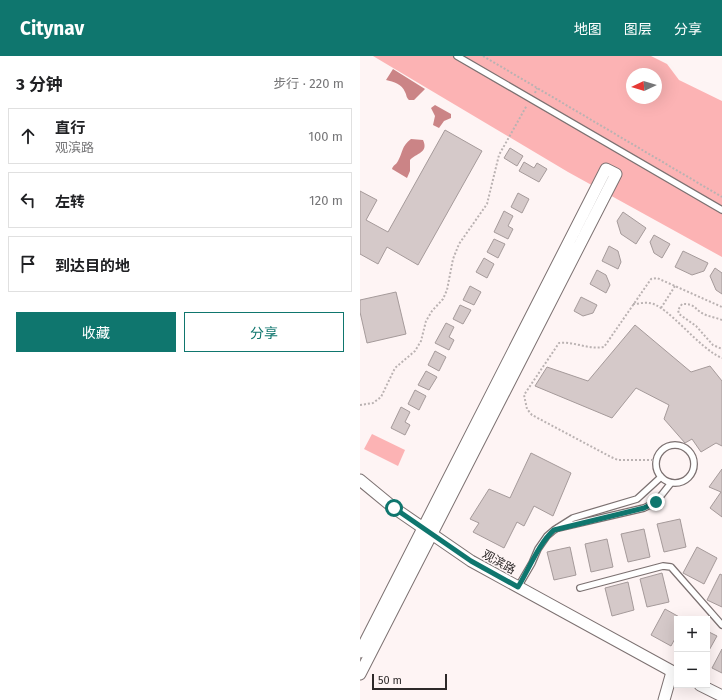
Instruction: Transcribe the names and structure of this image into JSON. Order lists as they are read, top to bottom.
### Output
{
  "streets": {
    "street": ["观滨路"]
  },
  "scale_bar": "50 m",
  "north": "left",
  "page": {
    "header": "Citynav",
    "nav": ["地图", "图层", "分享"],
    "heading": ["3 分钟", "步行 · 220 m"],
    "list": [
      ["直行", "观滨路", "100 m"],
      ["左转", "120 m"],
      "到达目的地"
    ],
    "buttons": ["收藏", "分享"],
    "map_buttons": ["+", "−"],
    "scale": "50 m"
  }
}
